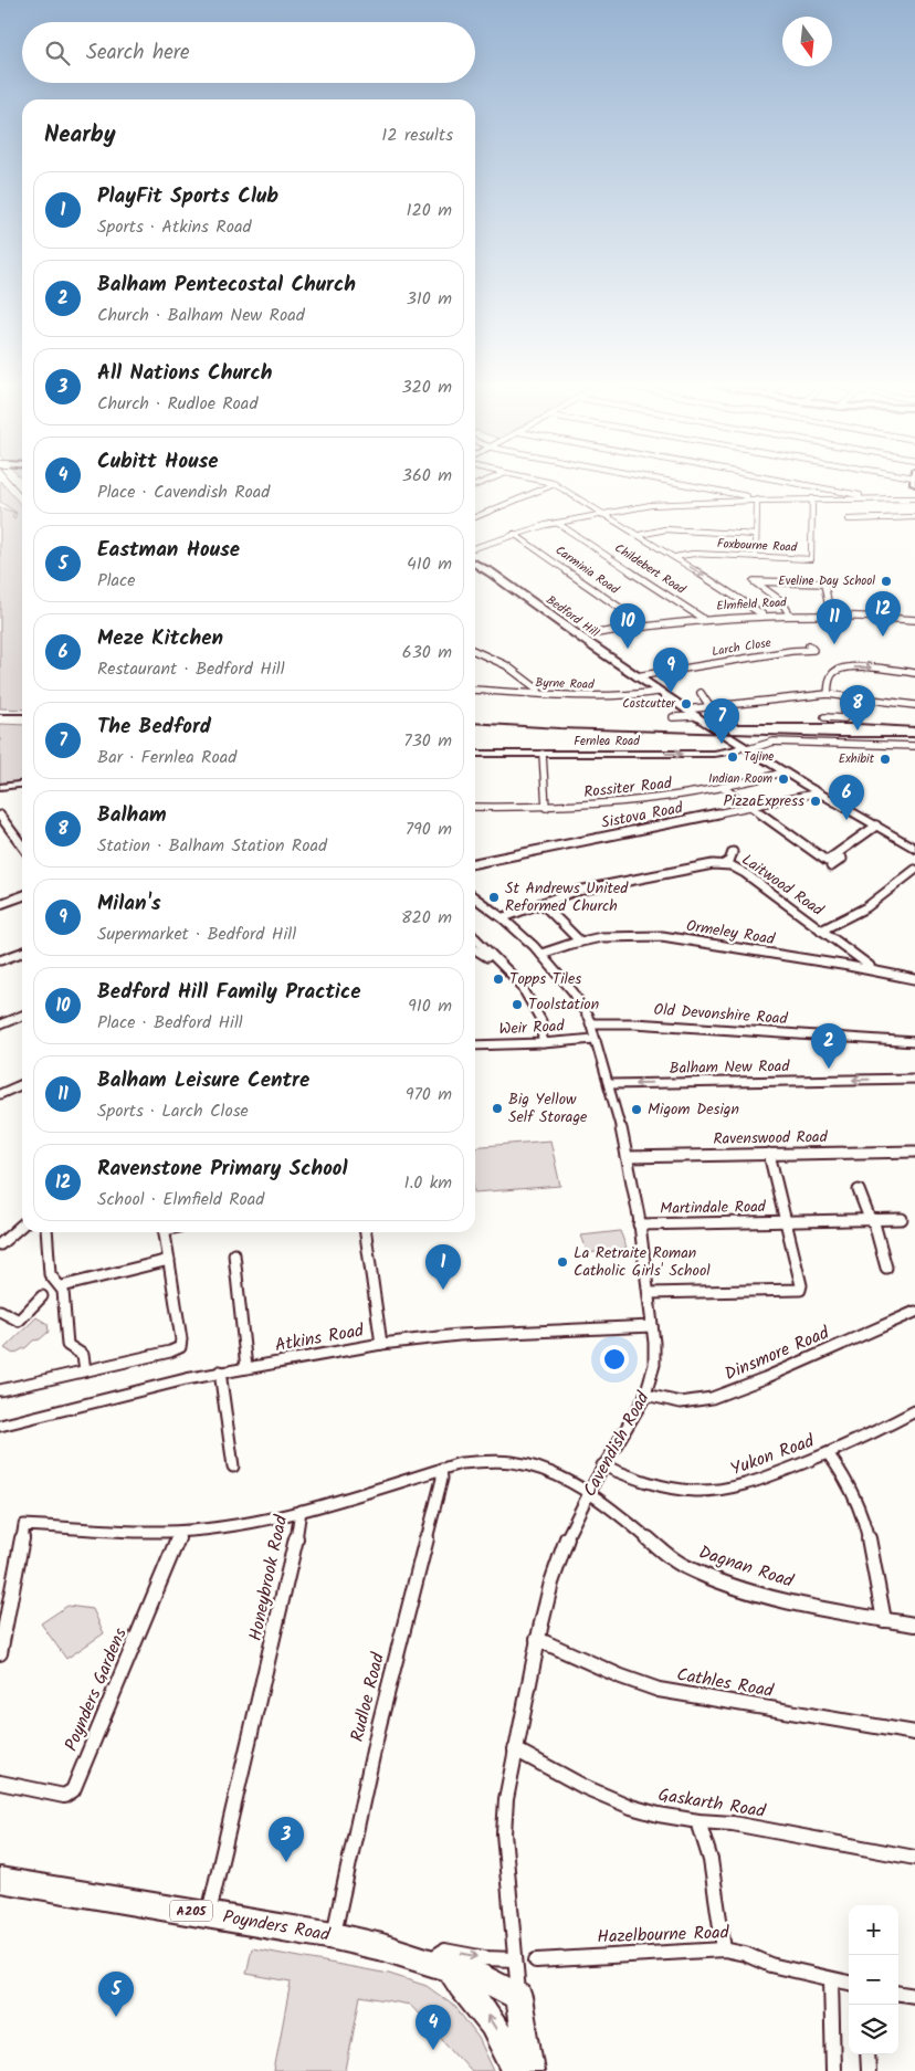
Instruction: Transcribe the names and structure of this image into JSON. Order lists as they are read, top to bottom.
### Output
{
  "streets": {
    "highway": ["A205", "Poynders Road"],
    "main road": ["Bedford Hill"],
    "street": [
      "Foxbourne Road",
      "Childebert Road",
      "Carminia Road",
      "Elmfield Road",
      "Larch Close",
      "Byrne Road",
      "Fernlea Road",
      "Rossiter Road",
      "Sistova Road",
      "Laitwood Road",
      "Ormeley Road",
      "Old Devonshire Road",
      "Weir Road",
      "Balham New Road",
      "Ravenswood Road",
      "Martindale Road",
      "Atkins Road",
      "Dinsmore Road",
      "Cavendish Road",
      "Yukon Road",
      "Dagnan Road",
      "Honeybrook Road",
      "Cathles Road",
      "Poynders Gardens",
      "Rudloe Road",
      "Gaskarth Road",
      "Hazelbourne Road"
    ]
  },
  "crossings": [
    ["Childebert Road", "Elmfield Road"],
    ["Carminia Road", "Elmfield Road"],
    ["Bedford Hill", "Larch Close"],
    ["Bedford Hill", "Byrne Road"],
    ["Bedford Hill", "Fernlea Road"],
    ["Bedford Hill", "Rossiter Road"],
    ["Bedford Hill", "Sistova Road"],
    ["Laitwood Road", "Ormeley Road"],
    ["Laitwood Road", "Cavendish Road"],
    ["Ormeley Road", "Cavendish Road"],
    ["Old Devonshire Road", "Cavendish Road"],
    ["Weir Road", "Cavendish Road"],
    ["Balham New Road", "Cavendish Road"],
    ["Ravenswood Road", "Cavendish Road"],
    ["Martindale Road", "Cavendish Road"],
    ["Atkins Road", "Cavendish Road"],
    ["Dinsmore Road", "Cavendish Road"],
    ["Cavendish Road", "Yukon Road"],
    ["Cavendish Road", "Dagnan Road"],
    ["Cavendish Road", "Honeybrook Road"],
    ["Cavendish Road", "Cathles Road"],
    ["Cavendish Road", "Gaskarth Road"],
    ["Dagnan Road", "Honeybrook Road"],
    ["Honeybrook Road", "Rudloe Road"],
    ["Honeybrook Road", "Poynders Road"],
    ["Rudloe Road", "Poynders Road"],
    ["A205", "Poynders Road"]
  ],
  "one_way": ["Balham New Road"],
  "places": [
    "Eveline Day School",
    "Costcutter",
    "Tajine",
    "Exhibit",
    "Indian Room",
    "PizzaExpress",
    "St Andrews United Reformed Church",
    "Topps Tiles",
    "Toolstation",
    "Big Yellow Self Storage",
    "Migom Design",
    "La Retraite Roman Catholic Girls' School"
  ],
  "north": "bottom",
  "page": {
    "search": "Search here",
    "heading": ["Nearby", "12 results"],
    "list": [
      {
        "mark": "1",
        "name": "PlayFit Sports Club",
        "note": "Sports · Atkins Road",
        "value": "120 m"
      },
      {
        "mark": "2",
        "name": "Balham Pentecostal Church",
        "note": "Church · Balham New Road",
        "value": "310 m"
      },
      {
        "mark": "3",
        "name": "All Nations Church",
        "note": "Church · Rudloe Road",
        "value": "320 m"
      },
      {
        "mark": "4",
        "name": "Cubitt House",
        "note": "Place · Cavendish Road",
        "value": "360 m"
      },
      {
        "mark": "5",
        "name": "Eastman House",
        "note": "Place",
        "value": "410 m"
      },
      {
        "mark": "6",
        "name": "Meze Kitchen",
        "note": "Restaurant · Bedford Hill",
        "value": "630 m"
      },
      {
        "mark": "7",
        "name": "The Bedford",
        "note": "Bar · Fernlea Road",
        "value": "730 m"
      },
      {
        "mark": "8",
        "name": "Balham",
        "note": "Station · Balham Station Road",
        "value": "790 m"
      },
      {
        "mark": "9",
        "name": "Milan's",
        "note": "Supermarket · Bedford Hill",
        "value": "820 m"
      },
      {
        "mark": "10",
        "name": "Bedford Hill Family Practice",
        "note": "Place · Bedford Hill",
        "value": "910 m"
      },
      {
        "mark": "11",
        "name": "Balham Leisure Centre",
        "note": "Sports · Larch Close",
        "value": "970 m"
      },
      {
        "mark": "12",
        "name": "Ravenstone Primary School",
        "note": "School · Elmfield Road",
        "value": "1.0 km"
      }
    ],
    "pins": [
      "12",
      "11",
      "10",
      "9",
      "8",
      "7",
      "6",
      "2",
      "1",
      "3",
      "5",
      "4"
    ],
    "map_buttons": ["+", "−"]
  }
}
